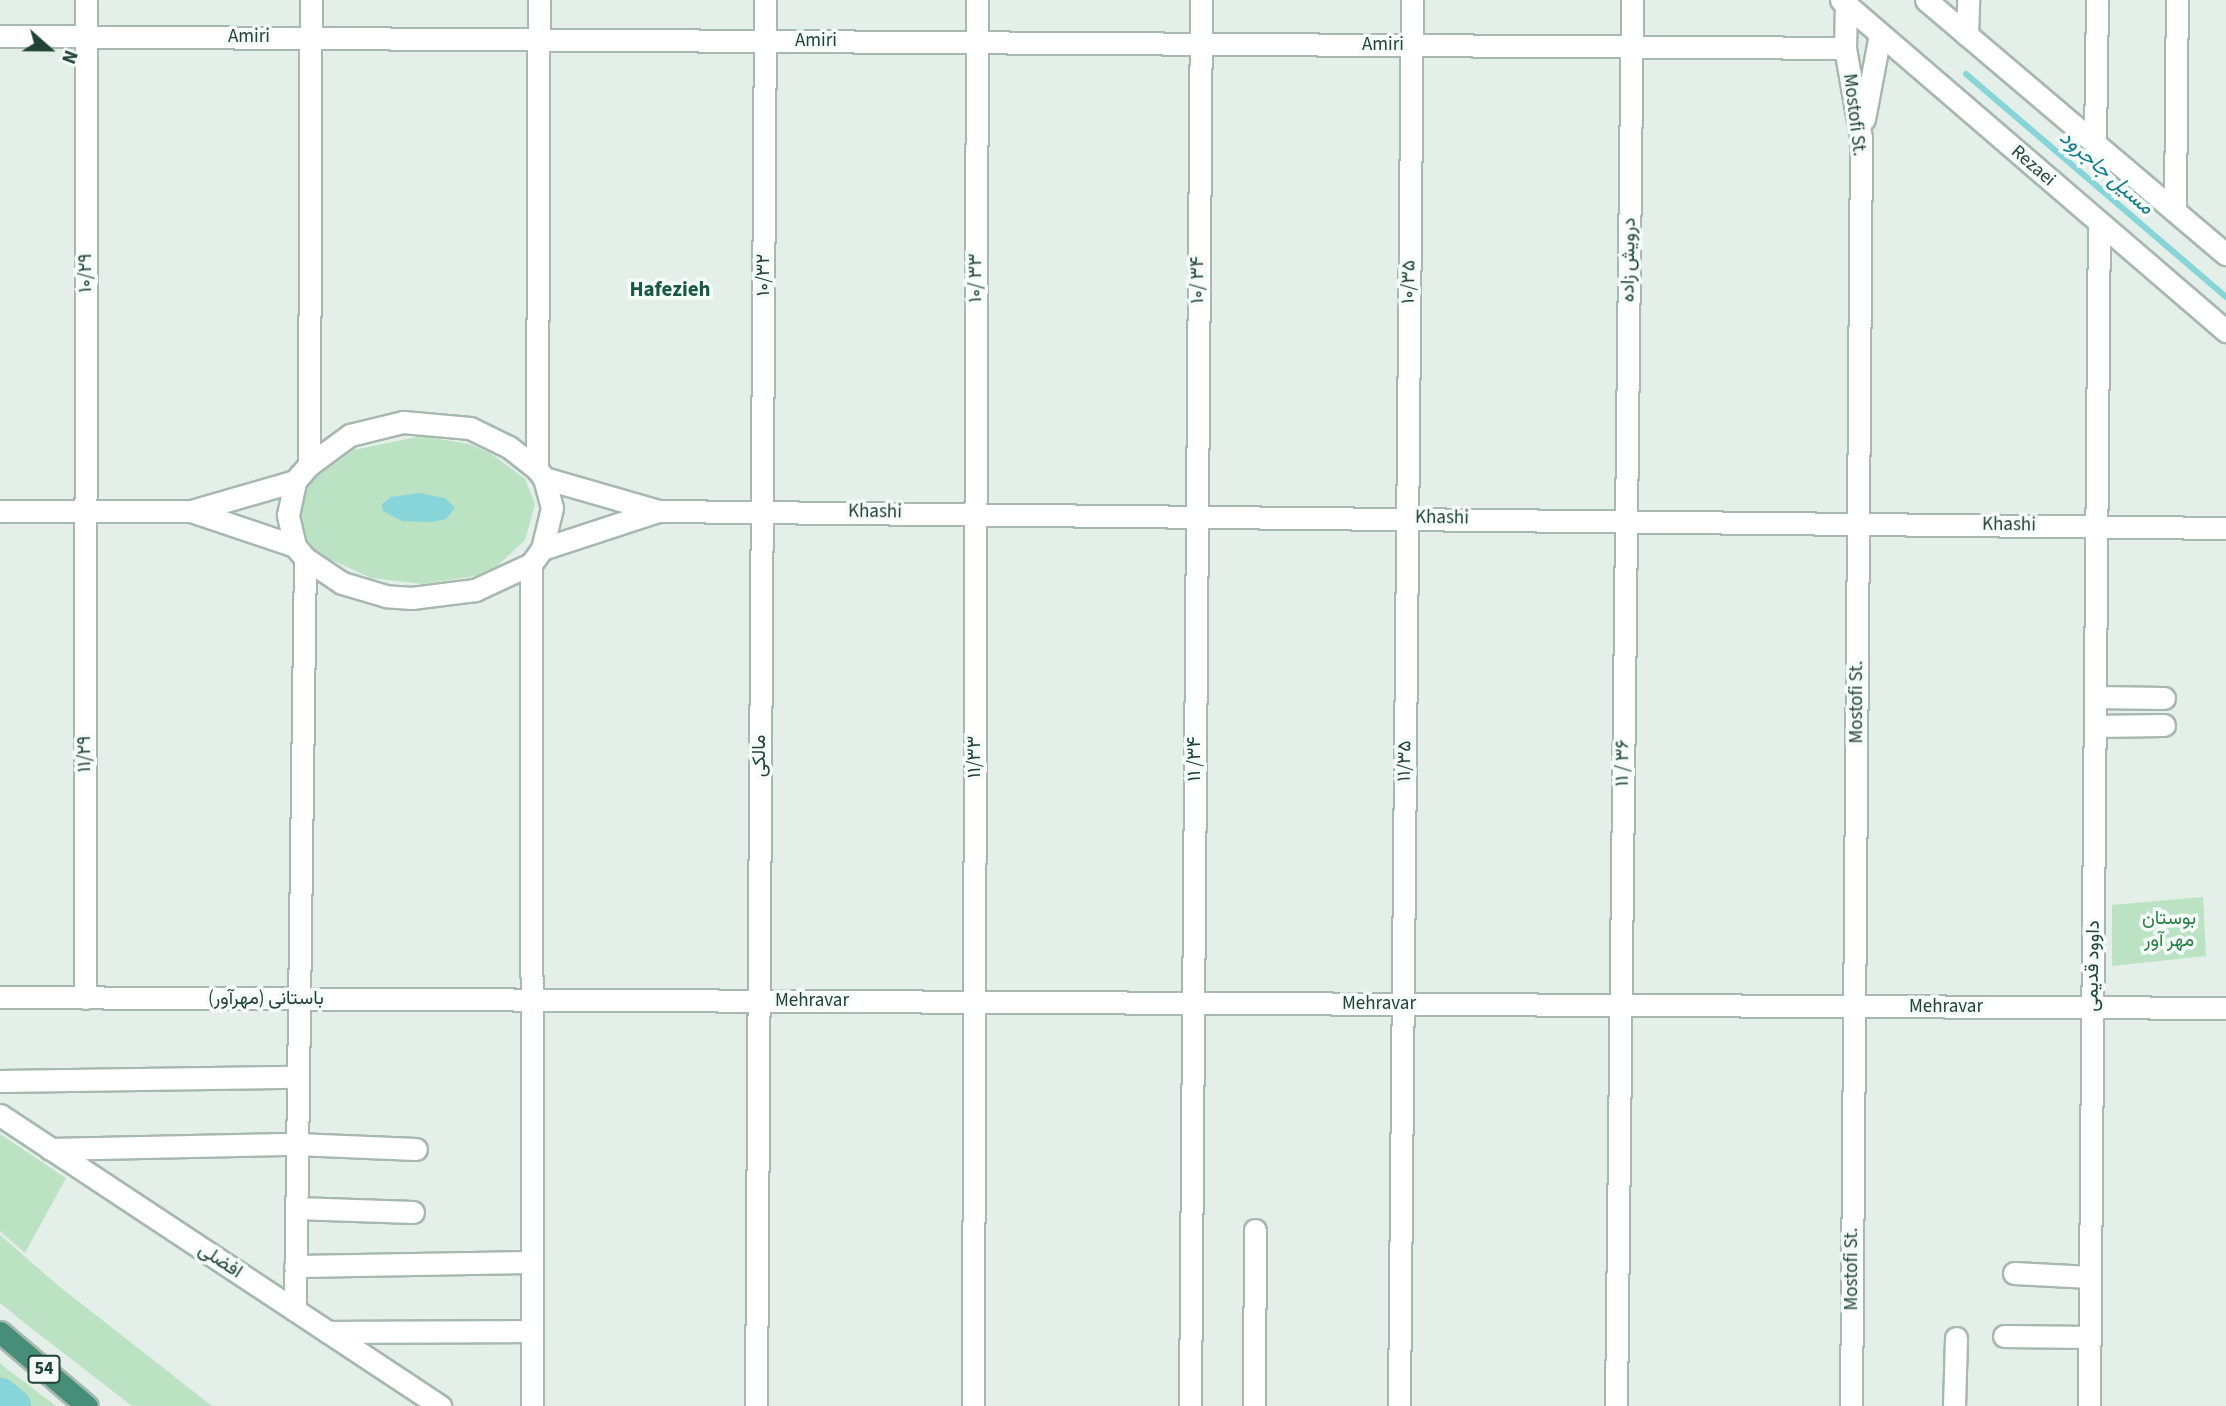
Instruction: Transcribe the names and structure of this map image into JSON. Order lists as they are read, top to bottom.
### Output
{
  "streets": {
    "highway": ["54"],
    "street": [
      "Amiri",
      "Mostofi St.",
      "Rezaei",
      "درویش زاده",
      "۱۰/۲۹",
      "۱۰/۳۲",
      "۱۰/ ۳۳",
      "۱۰/ ۳۴",
      "۱۰/۳۵",
      "Khashi",
      "۱۱/۲۹",
      "مالکی",
      "۱۱/۳۳",
      "۱۱ /۳۴",
      "۱۱/۳۵",
      "۱۱ / ۳۶",
      "داوود قدیمی",
      "باستانی (مهرآور)",
      "Mehravar",
      "افضلی"
    ]
  },
  "crossings": [
    ["Amiri", "Mostofi St."],
    ["Amiri", "درویش زاده"],
    ["Amiri", "۱۰/۲۹"],
    ["Amiri", "۱۰/۳۲"],
    ["Amiri", "۱۰/ ۳۳"],
    ["Amiri", "۱۰/ ۳۴"],
    ["Amiri", "۱۰/۳۵"],
    ["Mostofi St.", "Rezaei"],
    ["Mostofi St.", "Khashi"],
    ["Mostofi St.", "Mehravar"],
    ["Rezaei", "داوود قدیمی"],
    ["درویش زاده", "Khashi"],
    ["درویش زاده", "۱۱ / ۳۶"],
    ["۱۰/۲۹", "۱۱/۲۹"],
    ["۱۰/۳۲", "Khashi"],
    ["۱۰/۳۲", "مالکی"],
    ["۱۰/ ۳۳", "Khashi"],
    ["۱۰/ ۳۳", "۱۱/۳۳"],
    ["۱۰/ ۳۴", "Khashi"],
    ["۱۰/ ۳۴", "۱۱ /۳۴"],
    ["۱۰/۳۵", "Khashi"],
    ["۱۰/۳۵", "۱۱/۳۵"],
    ["Khashi", "مالکی"],
    ["Khashi", "۱۱/۳۳"],
    ["Khashi", "۱۱ /۳۴"],
    ["Khashi", "۱۱/۳۵"],
    ["Khashi", "۱۱ / ۳۶"],
    ["Khashi", "داوود قدیمی"],
    ["۱۱/۲۹", "باستانی (مهرآور)"],
    ["مالکی", "Mehravar"],
    ["۱۱/۳۳", "Mehravar"],
    ["۱۱ /۳۴", "Mehravar"],
    ["۱۱/۳۵", "Mehravar"],
    ["۱۱ / ۳۶", "Mehravar"],
    ["داوود قدیمی", "Mehravar"],
    ["باستانی (مهرآور)", "Mehravar"]
  ],
  "districts": ["Hafezieh"],
  "water": ["مسیل جاجرود"],
  "parks": ["بوستان مهر آور"],
  "north": "right"
}
